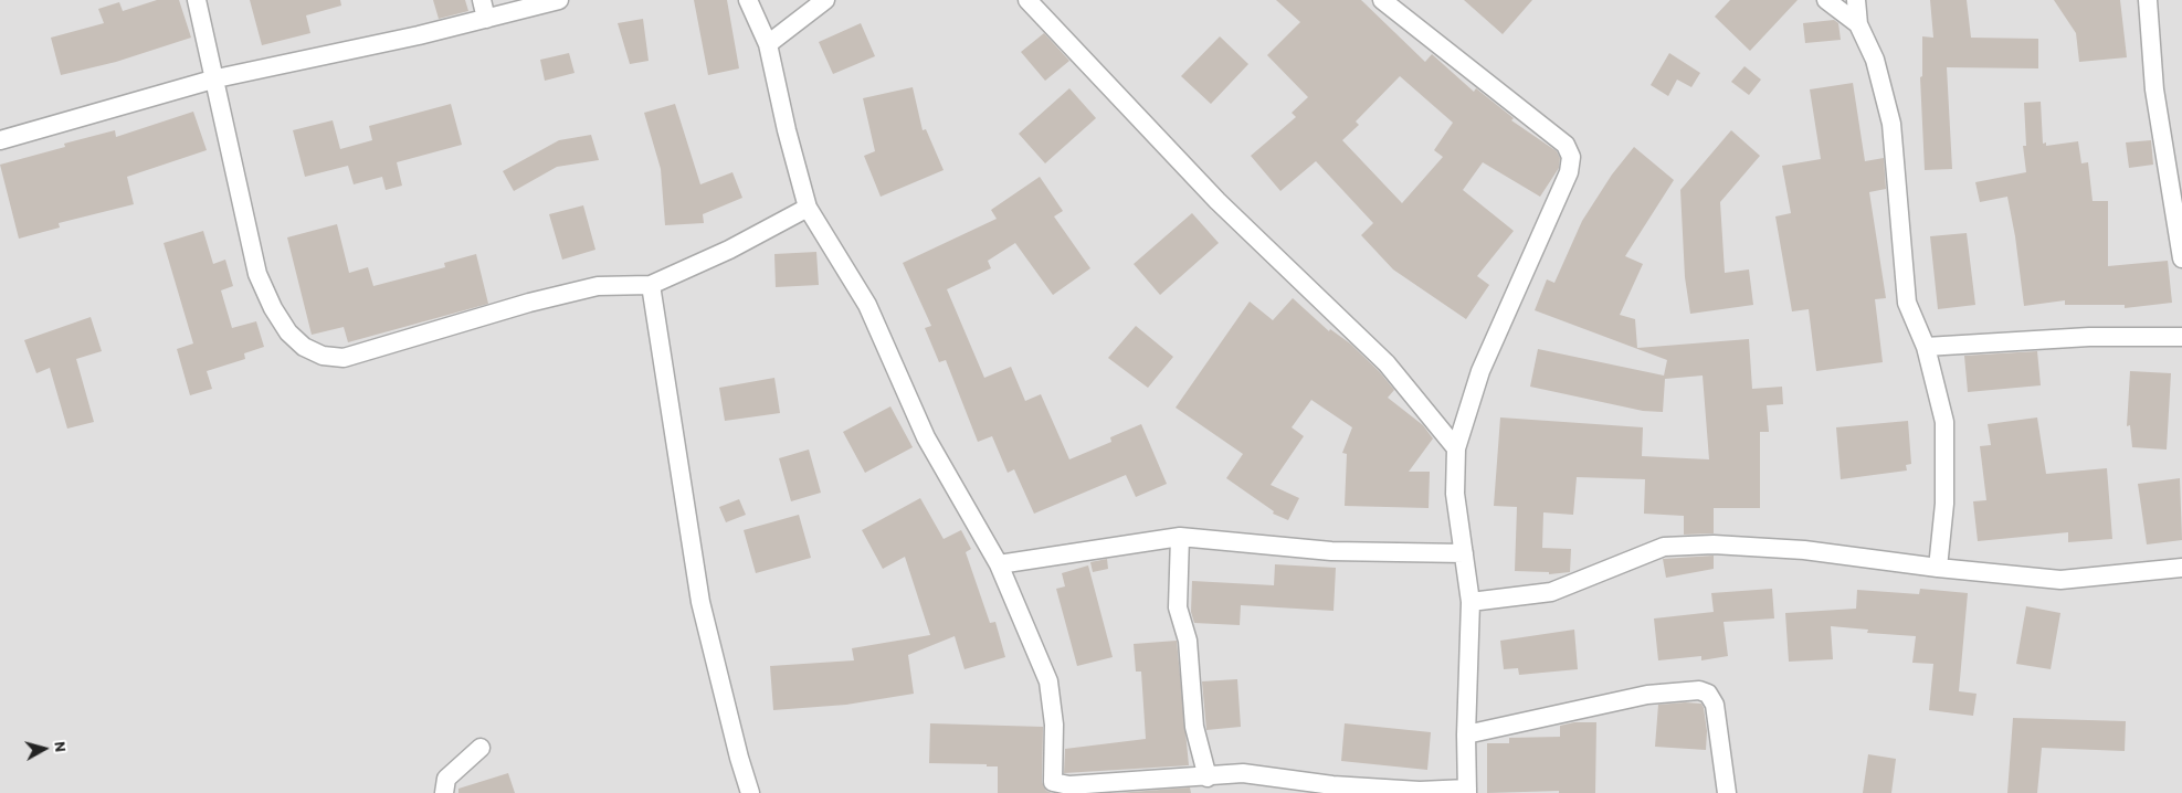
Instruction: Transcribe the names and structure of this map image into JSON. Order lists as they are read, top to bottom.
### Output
{
  "north": "right"
}
